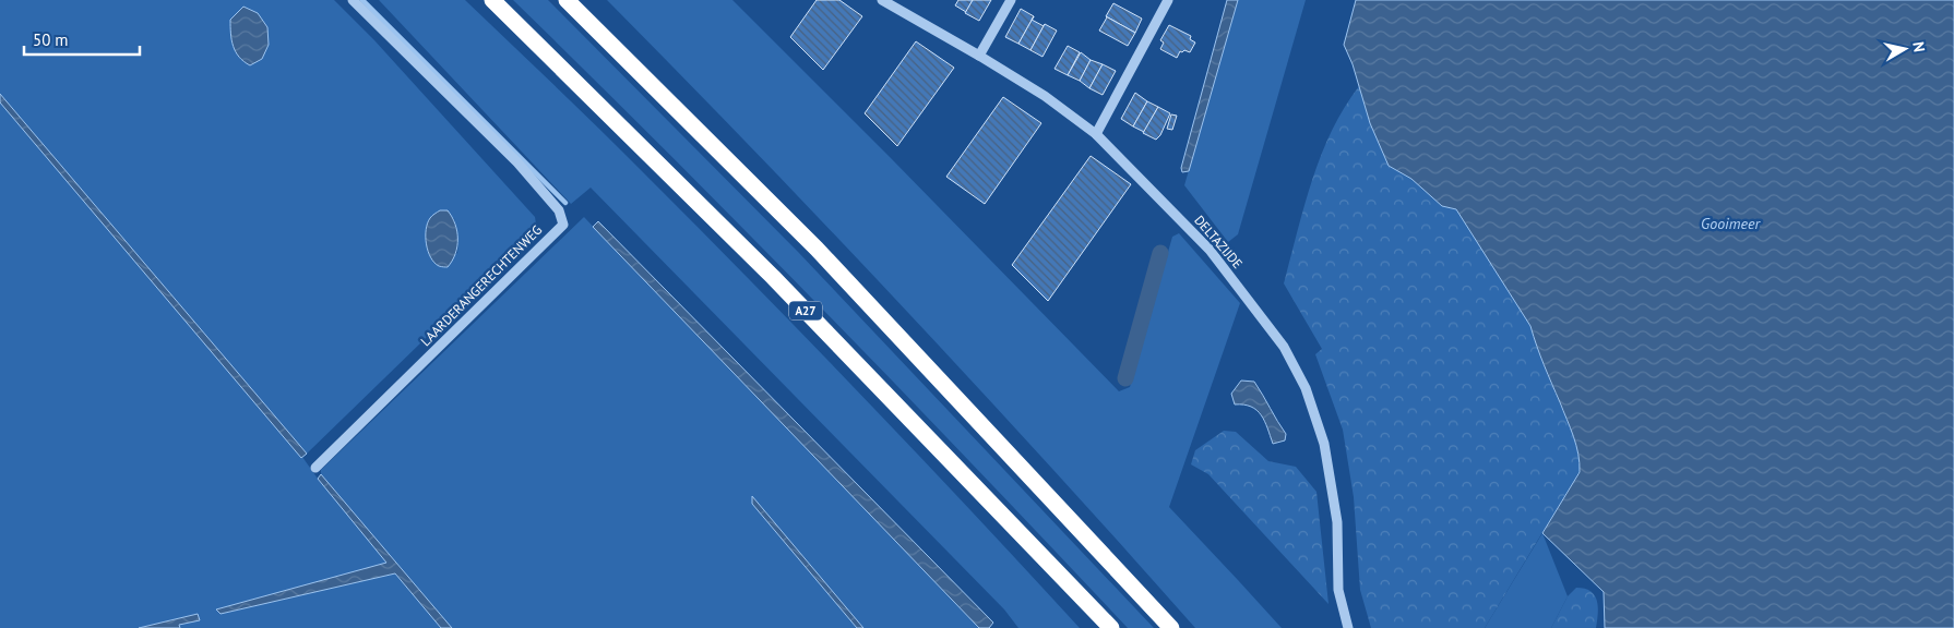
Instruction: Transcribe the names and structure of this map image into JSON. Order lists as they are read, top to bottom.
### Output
{
  "streets": {
    "highway": ["A27"],
    "street": ["DELTAZIJDE", "LAARDERANGERECHTENWEG"]
  },
  "water": ["Gooimeer"],
  "scale_bar": "50 m",
  "north": "right"
}
